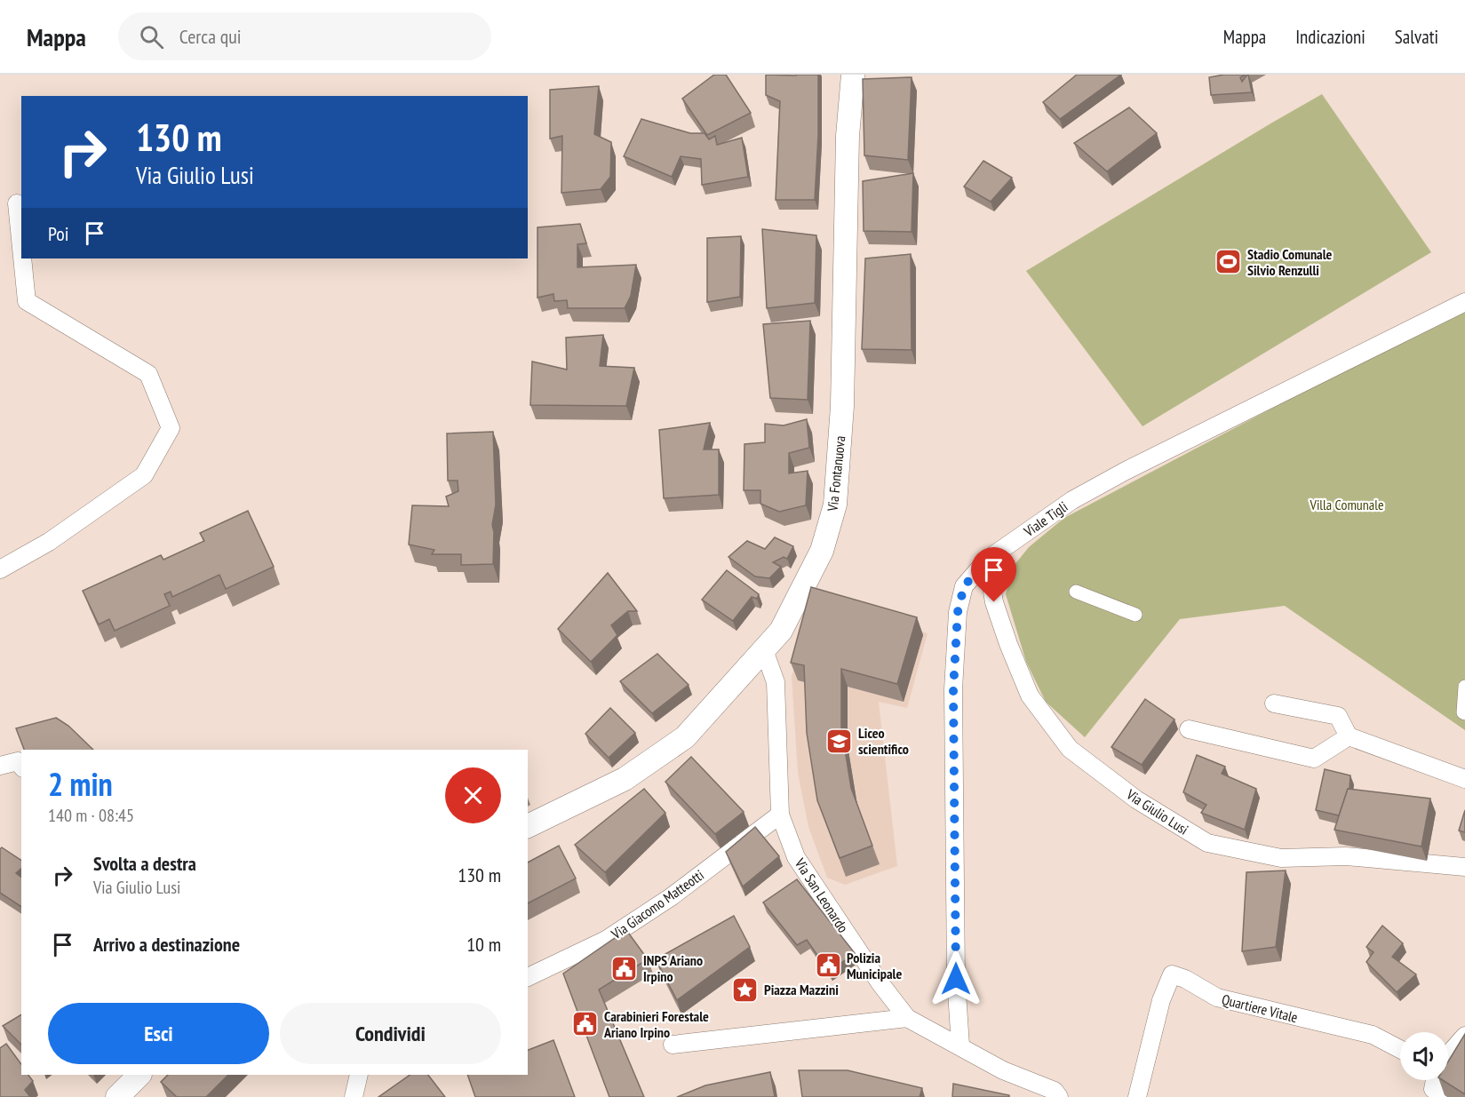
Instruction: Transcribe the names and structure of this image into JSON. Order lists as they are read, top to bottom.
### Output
{
  "streets": {
    "street": [
      "Via Fontanuova",
      "Viale Tigli",
      "Via Giulio Lusi",
      "Via San Leonardo",
      "Via Giacomo Matteotti",
      "Quartiere Vitale"
    ]
  },
  "crossings": [
    ["Via Fontanuova", "Via San Leonardo"],
    ["Viale Tigli", "Via Giulio Lusi"],
    ["Viale Tigli", "Via San Leonardo"],
    ["Via San Leonardo", "Via Giacomo Matteotti"]
  ],
  "parks": ["Villa Comunale"],
  "places": {
    "sports": ["Stadio Comunale Silvio Renzulli"],
    "school or university": ["Liceo scientifico"],
    "public building": ["Polizia Municipale", "INPS Ariano Irpino", "Carabinieri Forestale Ariano Irpino"],
    "place": ["Piazza Mazzini"]
  },
  "page": {
    "header": "Mappa",
    "search": "Cerca qui",
    "nav": ["Mappa", "Indicazioni", "Salvati"],
    "turn": ["130 m", "Via Giulio Lusi"],
    "then": "Poi",
    "heading": ["2 min", "140 m · 08:45"],
    "list": [
      {
        "name": "Svolta a destra",
        "note": "Via Giulio Lusi",
        "value": "130 m"
      },
      {
        "name": "Arrivo a destinazione",
        "value": "10 m"
      }
    ],
    "buttons": ["Esci", "Condividi"]
  }
}
